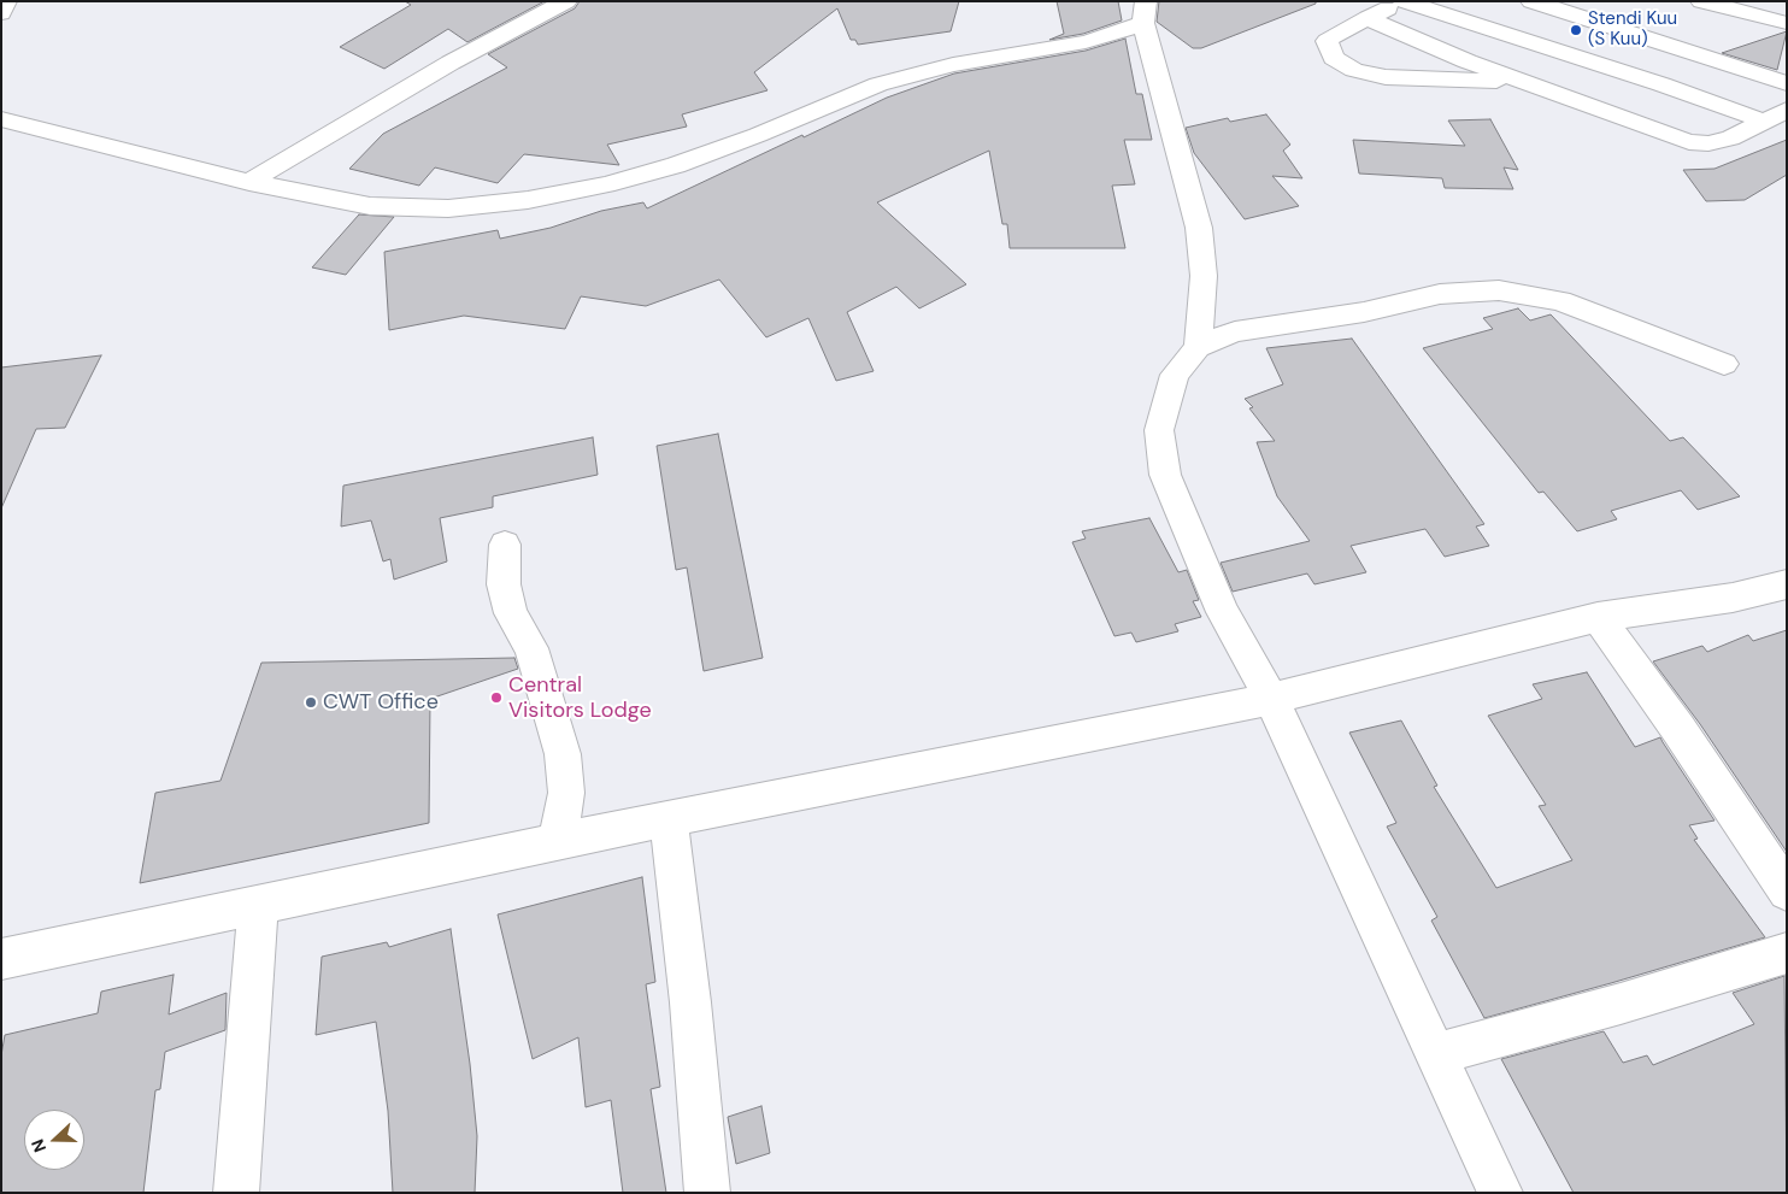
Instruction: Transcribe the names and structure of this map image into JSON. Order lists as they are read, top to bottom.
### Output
{
  "places": ["Stendi Kuu (S Kuu)", "Central Visitors Lodge", "CWT Office"],
  "north": "left"
}
